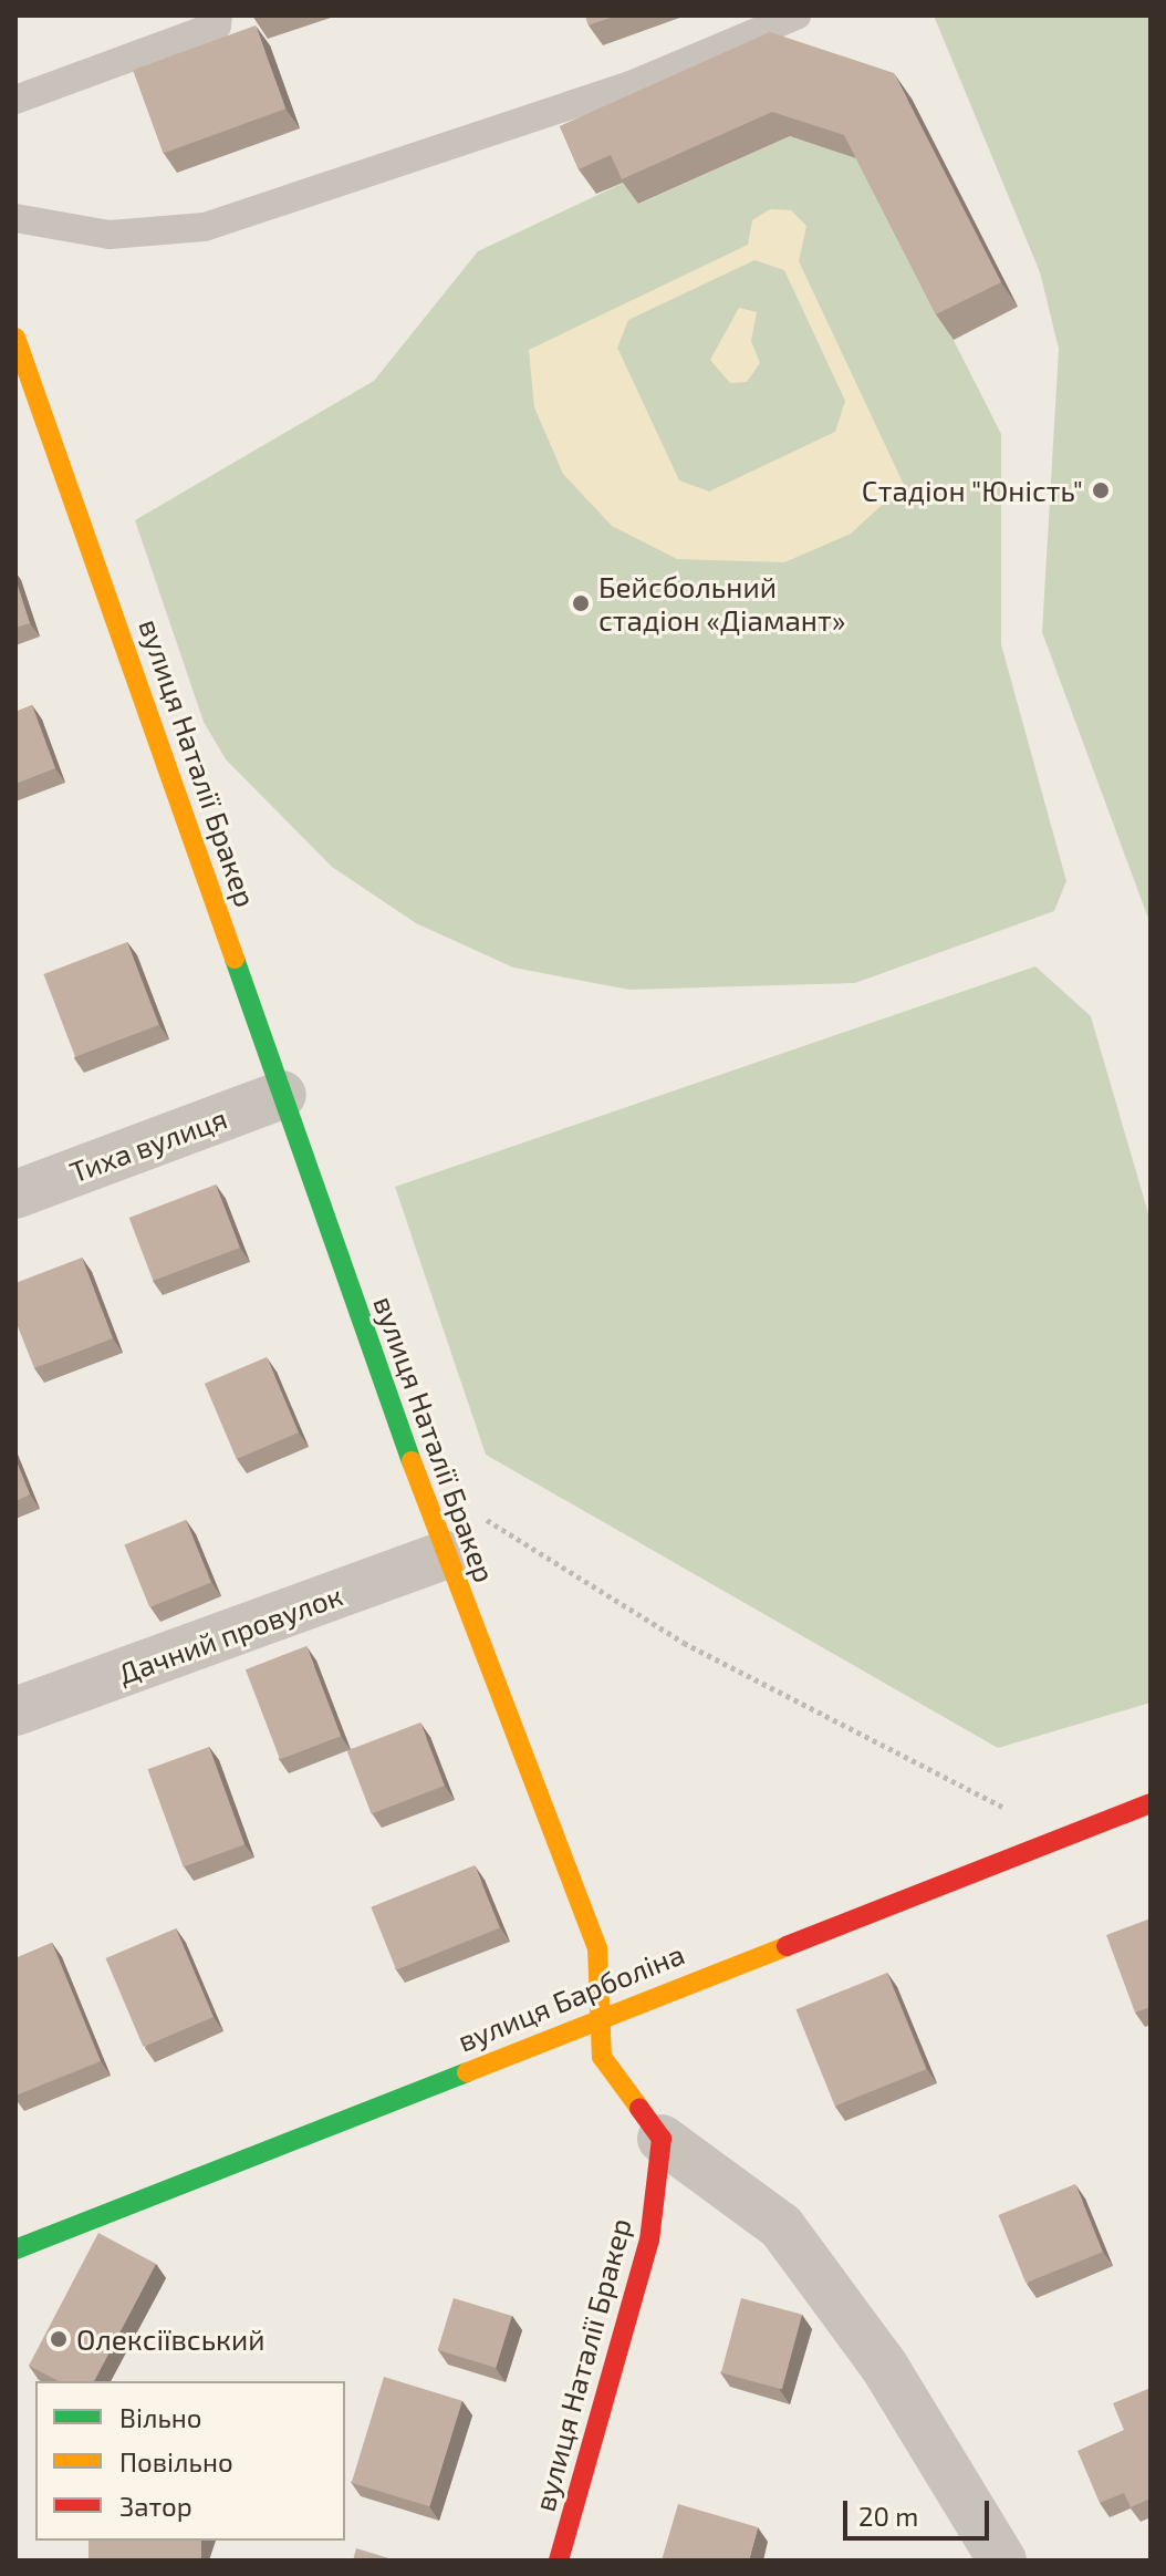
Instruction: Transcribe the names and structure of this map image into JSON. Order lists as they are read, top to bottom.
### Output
{
  "streets": {
    "street": [
      "вулиця Наталії Бракер",
      "Тиха вулиця",
      "Дачний провулок",
      "вулиця Барболіна"
    ]
  },
  "crossings": [
    ["вулиця Наталії Бракер", "Тиха вулиця"],
    ["вулиця Наталії Бракер", "Дачний провулок"],
    ["вулиця Наталії Бракер", "вулиця Барболіна"]
  ],
  "places": ["Стадіон \"Юність\"", "Бейсбольний стадіон «Діамант»", "Олексіївський"],
  "legend": ["Вільно", "Повільно", "Затор"],
  "scale_bar": "20 m"
}
